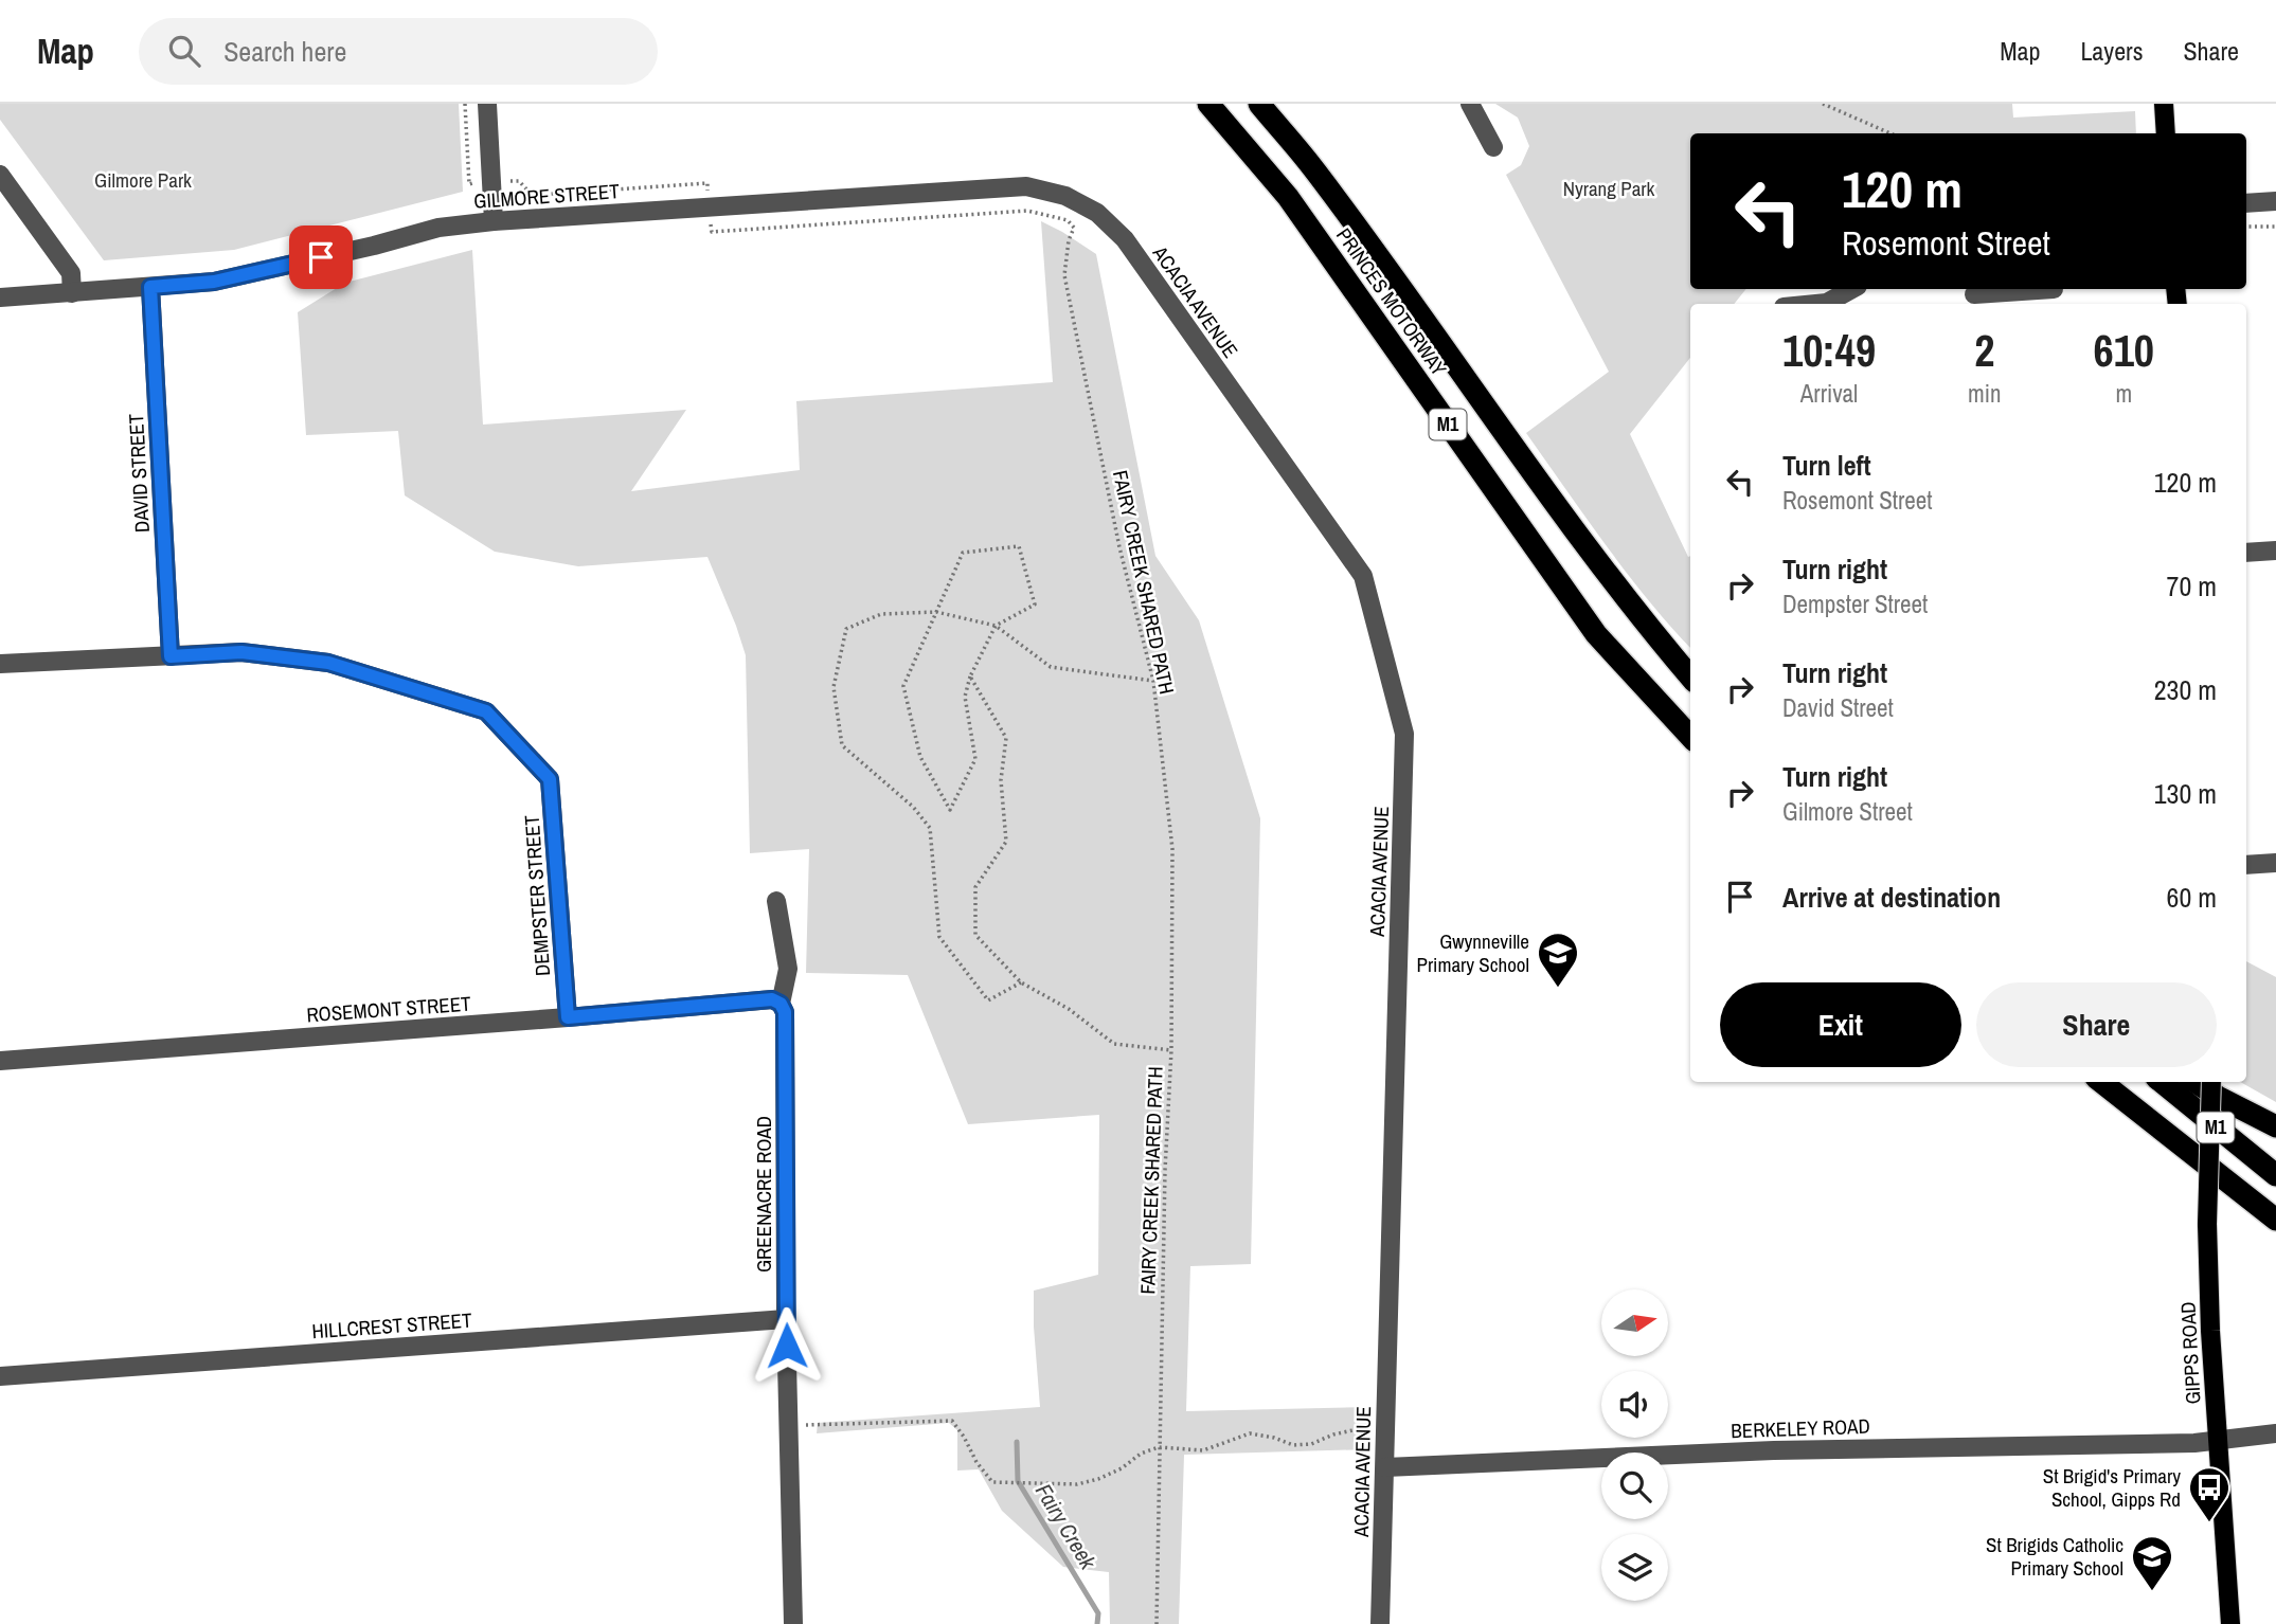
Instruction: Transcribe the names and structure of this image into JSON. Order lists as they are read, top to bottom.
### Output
{
  "streets": {
    "highway": ["PRINCES MOTORWAY", "M1"],
    "main road": ["GIPPS ROAD"],
    "street": [
      "GILMORE STREET",
      "ACACIA AVENUE",
      "DAVID STREET",
      "DEMPSTER STREET",
      "ROSEMONT STREET",
      "GREENACRE ROAD",
      "HILLCREST STREET",
      "BERKELEY ROAD"
    ],
    "path": ["FAIRY CREEK SHARED PATH"]
  },
  "crossings": [
    ["GILMORE STREET", "ACACIA AVENUE"],
    ["GILMORE STREET", "DAVID STREET"],
    ["ACACIA AVENUE", "BERKELEY ROAD"],
    ["DAVID STREET", "DEMPSTER STREET"],
    ["DEMPSTER STREET", "ROSEMONT STREET"],
    ["ROSEMONT STREET", "GREENACRE ROAD"],
    ["GREENACRE ROAD", "HILLCREST STREET"],
    ["GIPPS ROAD", "BERKELEY ROAD"]
  ],
  "water": ["Fairy Creek"],
  "parks": ["Gilmore Park", "Nyrang Park"],
  "places": {
    "school or university": ["Gwynneville Primary School", "St Brigids Catholic Primary School"],
    "bus stop": ["St Brigid's Primary School, Gipps Rd"]
  },
  "north": "right",
  "page": {
    "header": "Map",
    "search": "Search here",
    "nav": ["Map", "Layers", "Share"],
    "turn": ["120 m", "Rosemont Street"],
    "eta": [
      "10:49",
      "Arrival",
      "2",
      "min",
      "610",
      "m"
    ],
    "list": [
      {
        "name": "Turn left",
        "note": "Rosemont Street",
        "value": "120 m"
      },
      {
        "name": "Turn right",
        "note": "Dempster Street",
        "value": "70 m"
      },
      {
        "name": "Turn right",
        "note": "David Street",
        "value": "230 m"
      },
      {
        "name": "Turn right",
        "note": "Gilmore Street",
        "value": "130 m"
      },
      {
        "name": "Arrive at destination",
        "value": "60 m"
      }
    ],
    "buttons": ["Exit", "Share"]
  }
}
